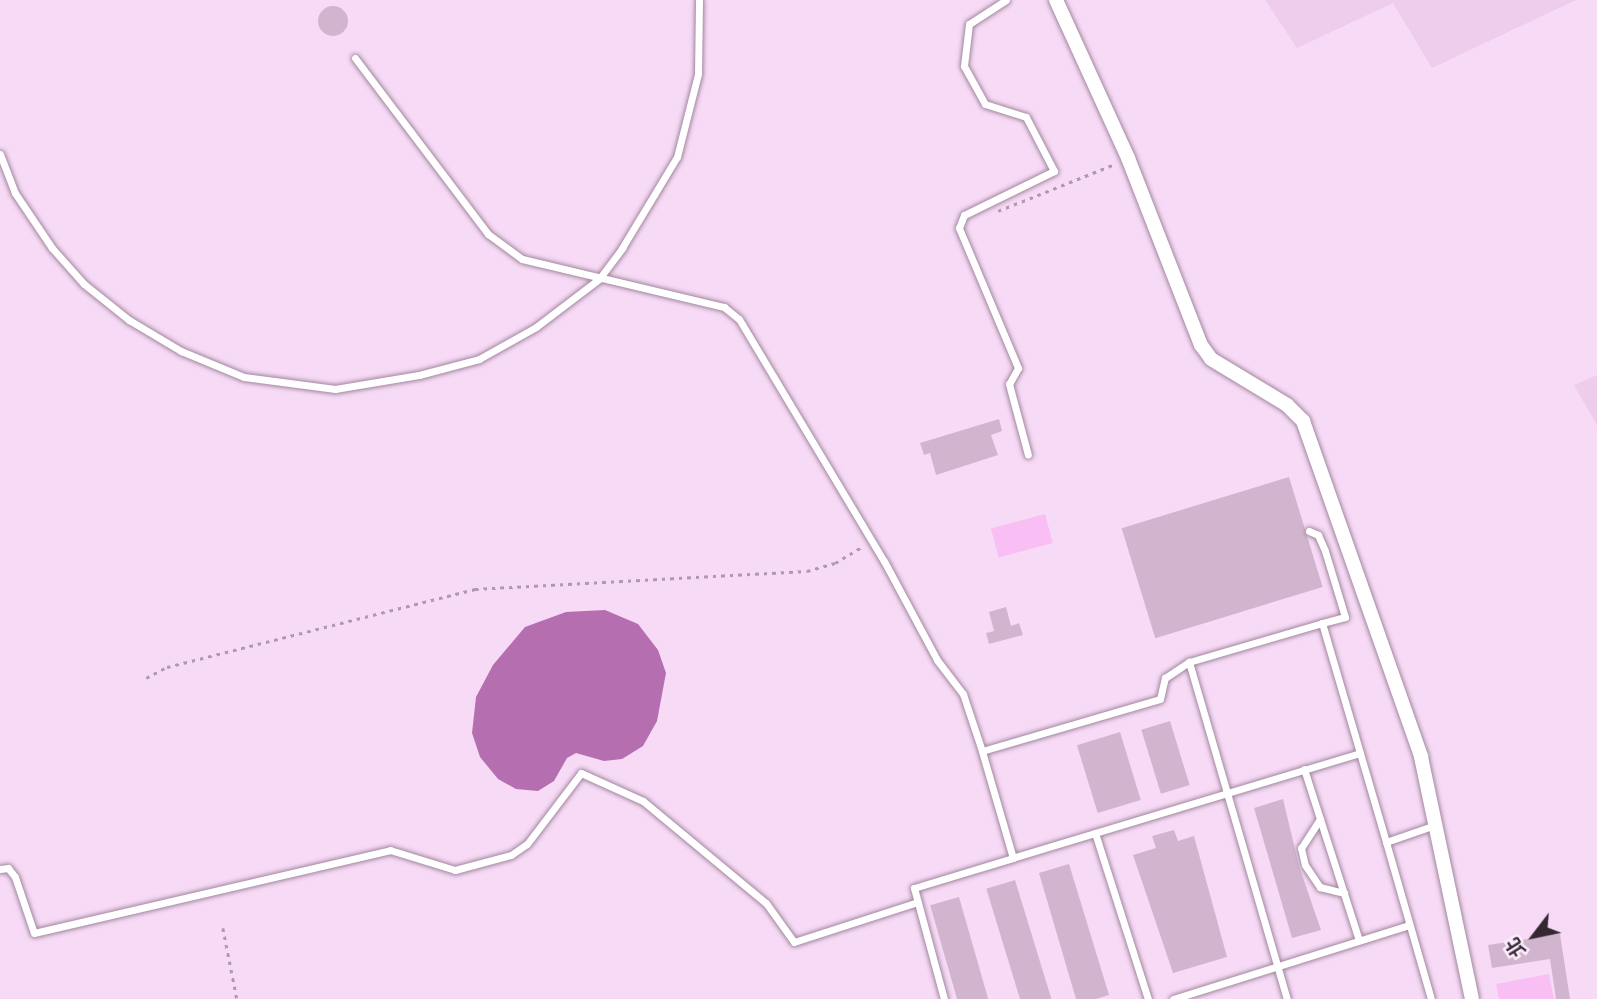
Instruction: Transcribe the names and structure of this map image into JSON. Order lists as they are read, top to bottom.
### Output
{
  "north": "bottom left"
}
